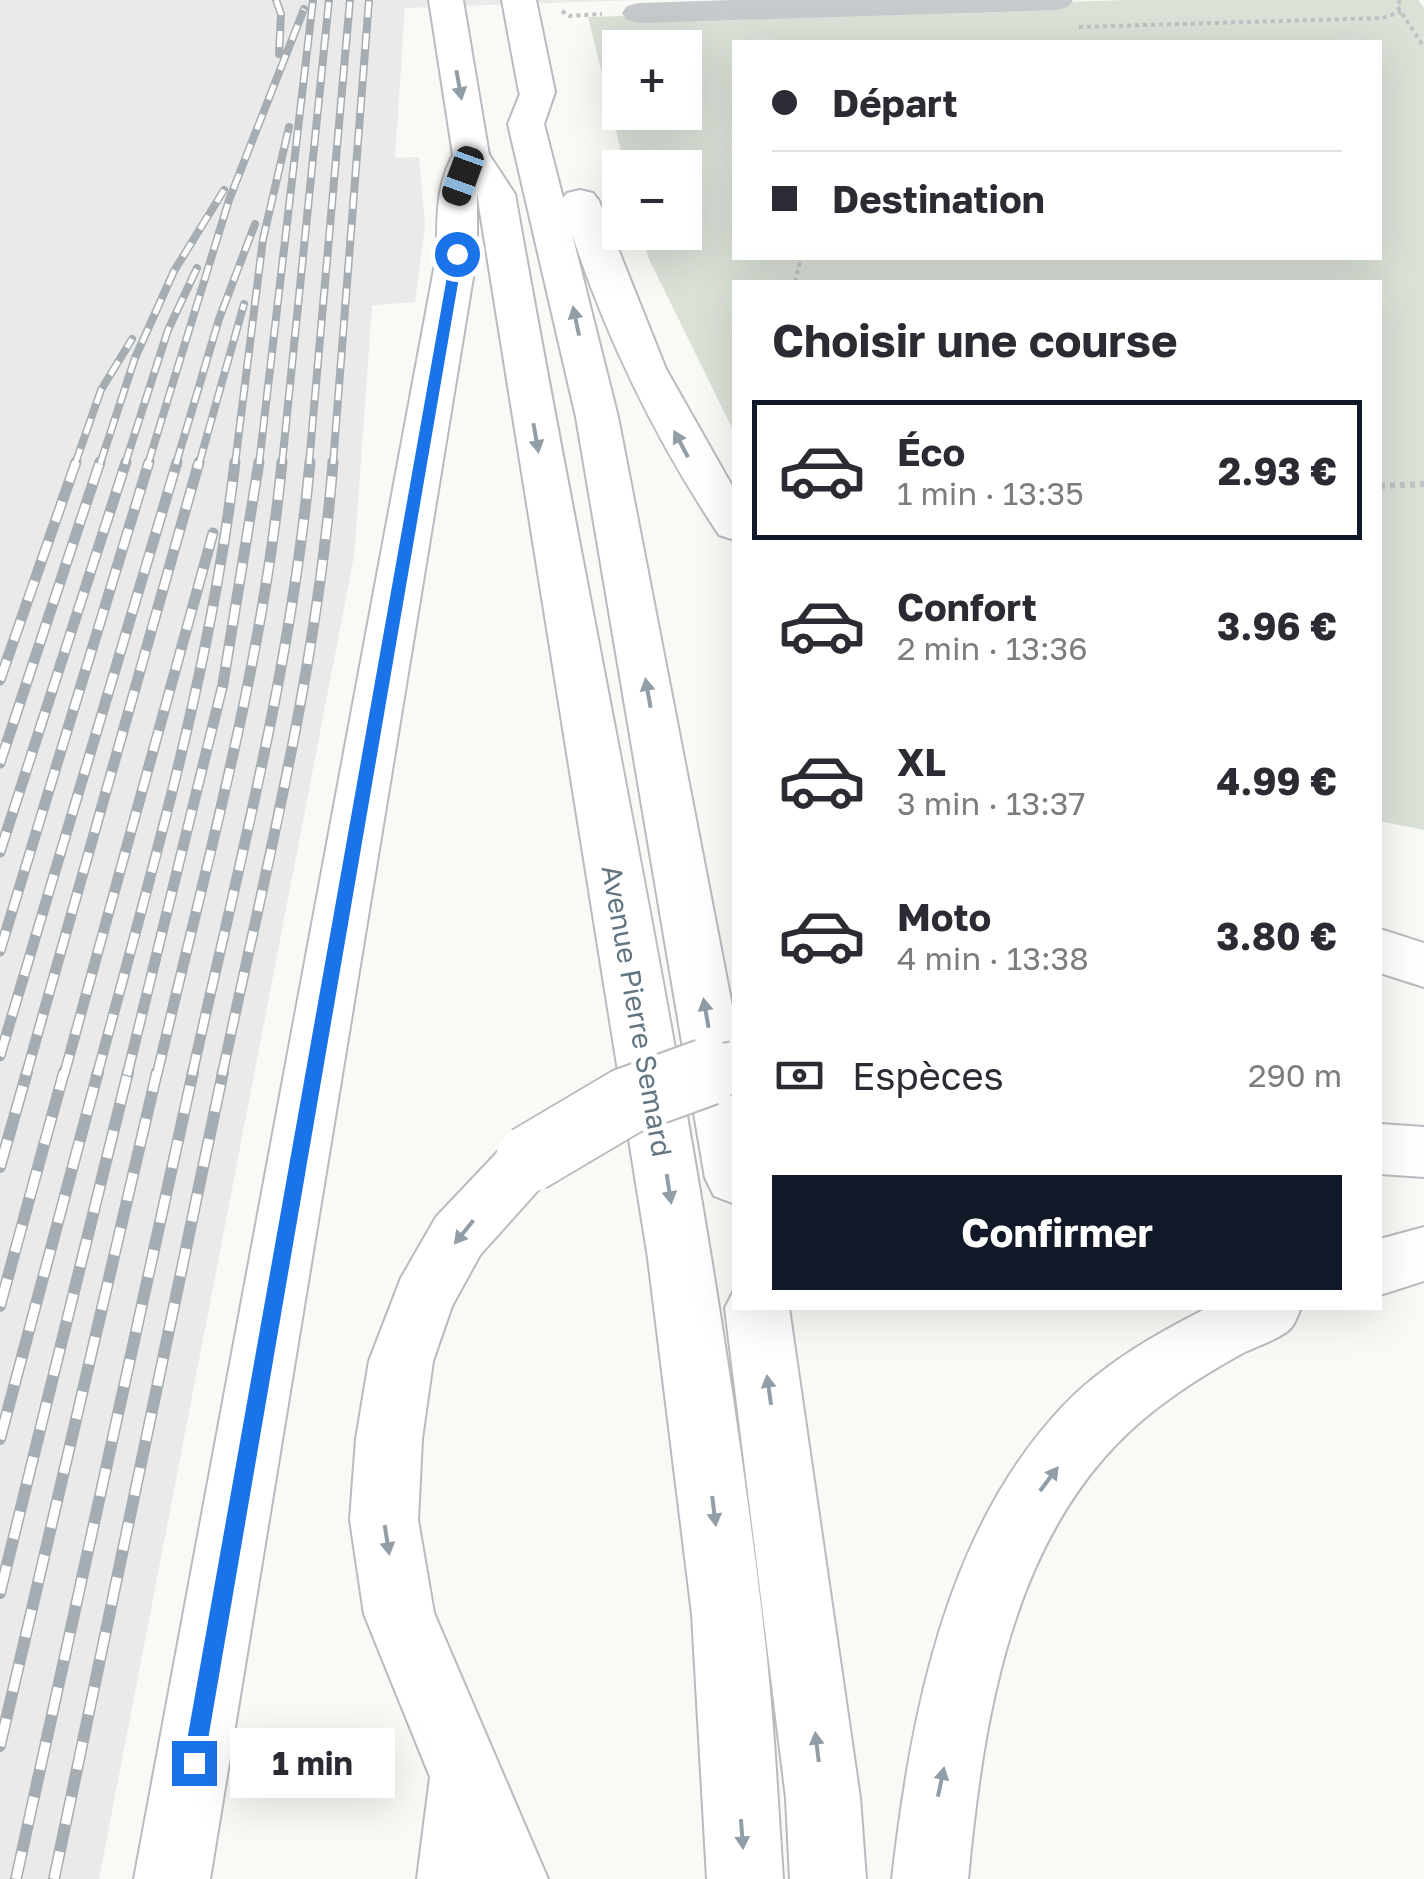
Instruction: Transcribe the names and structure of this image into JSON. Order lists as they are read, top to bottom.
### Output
{
  "streets": {
    "main road": ["Avenue Pierre Semard"]
  },
  "page": {
    "map_buttons": ["+", "−"],
    "banner": ["Départ", "Destination"],
    "heading": "Choisir une course",
    "list": [
      {
        "name": "Éco",
        "note": "1 min · 13:35",
        "value": "2.93 €"
      },
      {
        "name": "Confort",
        "note": "2 min · 13:36",
        "value": "3.96 €"
      },
      {
        "name": "XL",
        "note": "3 min · 13:37",
        "value": "4.99 €"
      },
      {
        "name": "Moto",
        "note": "4 min · 13:38",
        "value": "3.80 €"
      }
    ],
    "pay": ["Espèces", "290 m"],
    "buttons": "Confirmer",
    "bubble": "1 min"
  }
}
